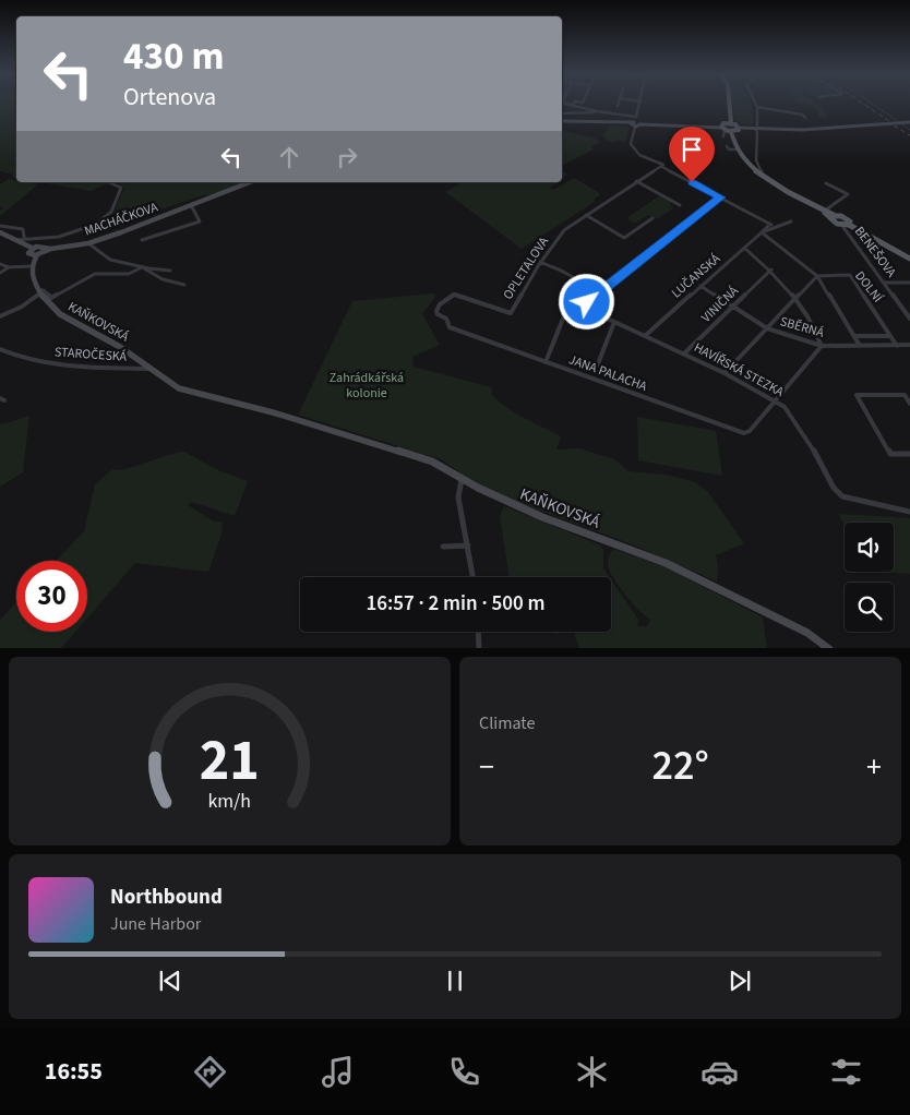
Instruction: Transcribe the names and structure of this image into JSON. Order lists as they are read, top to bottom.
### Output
{
  "streets": {
    "street": [
      "MACHÁČKOVA",
      "BENEŠOVA",
      "OPLETALOVA",
      "LUČANSKÁ",
      "DOLNÍ",
      "VINIČNÁ",
      "KAŇKOVSKÁ",
      "SBĚRNÁ",
      "STAROČESKÁ",
      "HAVÍŘSKÁ STEZKA",
      "JANA PALACHA"
    ]
  },
  "crossings": [
    ["OPLETALOVA", "JANA PALACHA"],
    ["LUČANSKÁ", "SBĚRNÁ"],
    ["LUČANSKÁ", "HAVÍŘSKÁ STEZKA"],
    ["DOLNÍ", "SBĚRNÁ"],
    ["VINIČNÁ", "SBĚRNÁ"],
    ["VINIČNÁ", "HAVÍŘSKÁ STEZKA"],
    ["KAŇKOVSKÁ", "STAROČESKÁ"],
    ["SBĚRNÁ", "JANA PALACHA"],
    ["HAVÍŘSKÁ STEZKA", "JANA PALACHA"]
  ],
  "parks": ["Zahrádkářská kolonie"],
  "page": {
    "turn": ["430 m", "Ortenova"],
    "limit": "30",
    "trip": "16:57 · 2 min · 500 m",
    "tile": "Climate",
    "heat": ["−", "22°", "+"],
    "song": ["Northbound", "June Harbor"],
    "tabs": "16:55",
    "gauge": ["21", "km/h"]
  }
}
